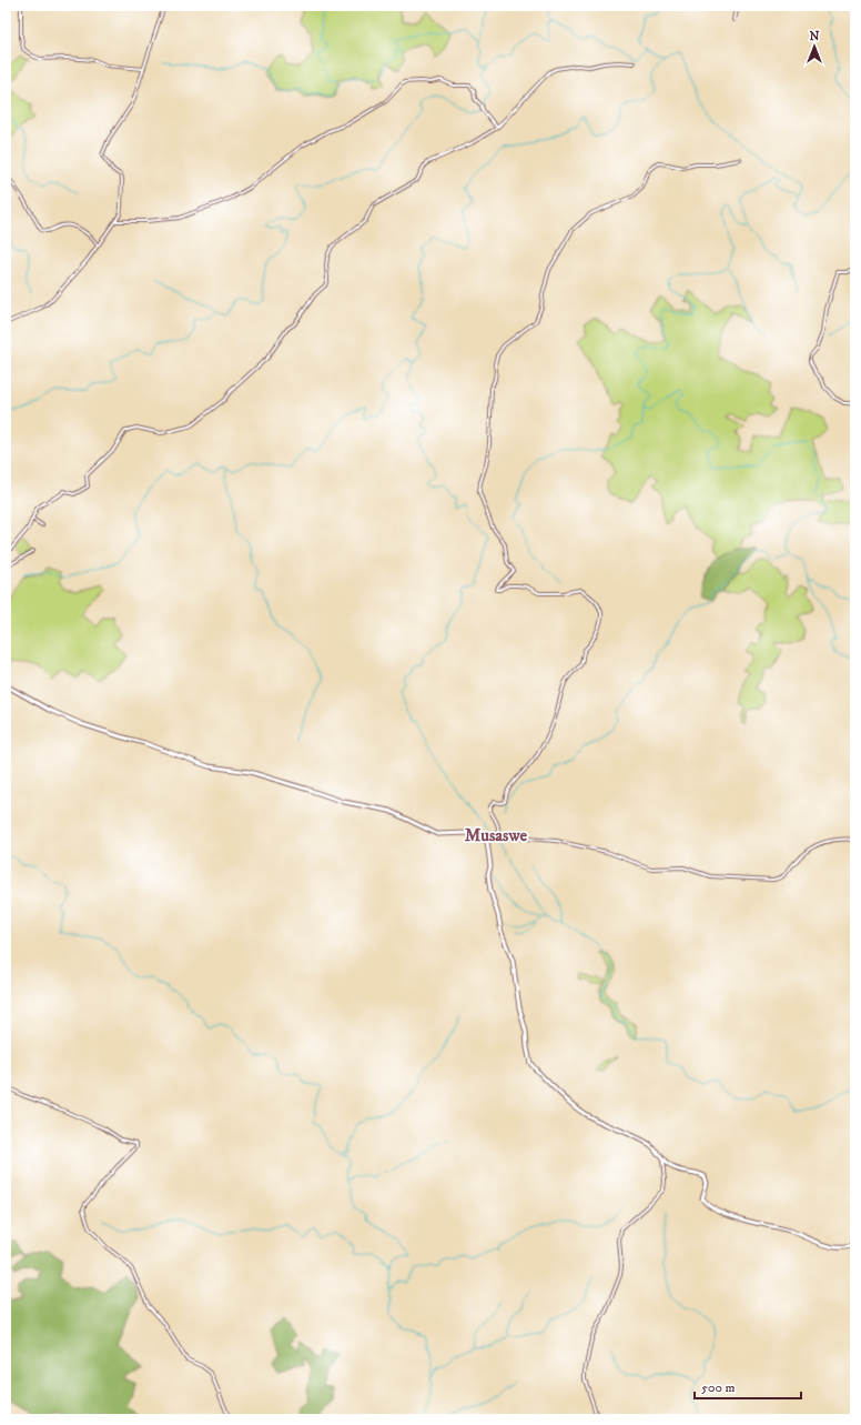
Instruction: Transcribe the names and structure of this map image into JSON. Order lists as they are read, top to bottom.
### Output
{
  "districts": ["Musaswe"],
  "scale_bar": "500 m",
  "north": "top"
}
